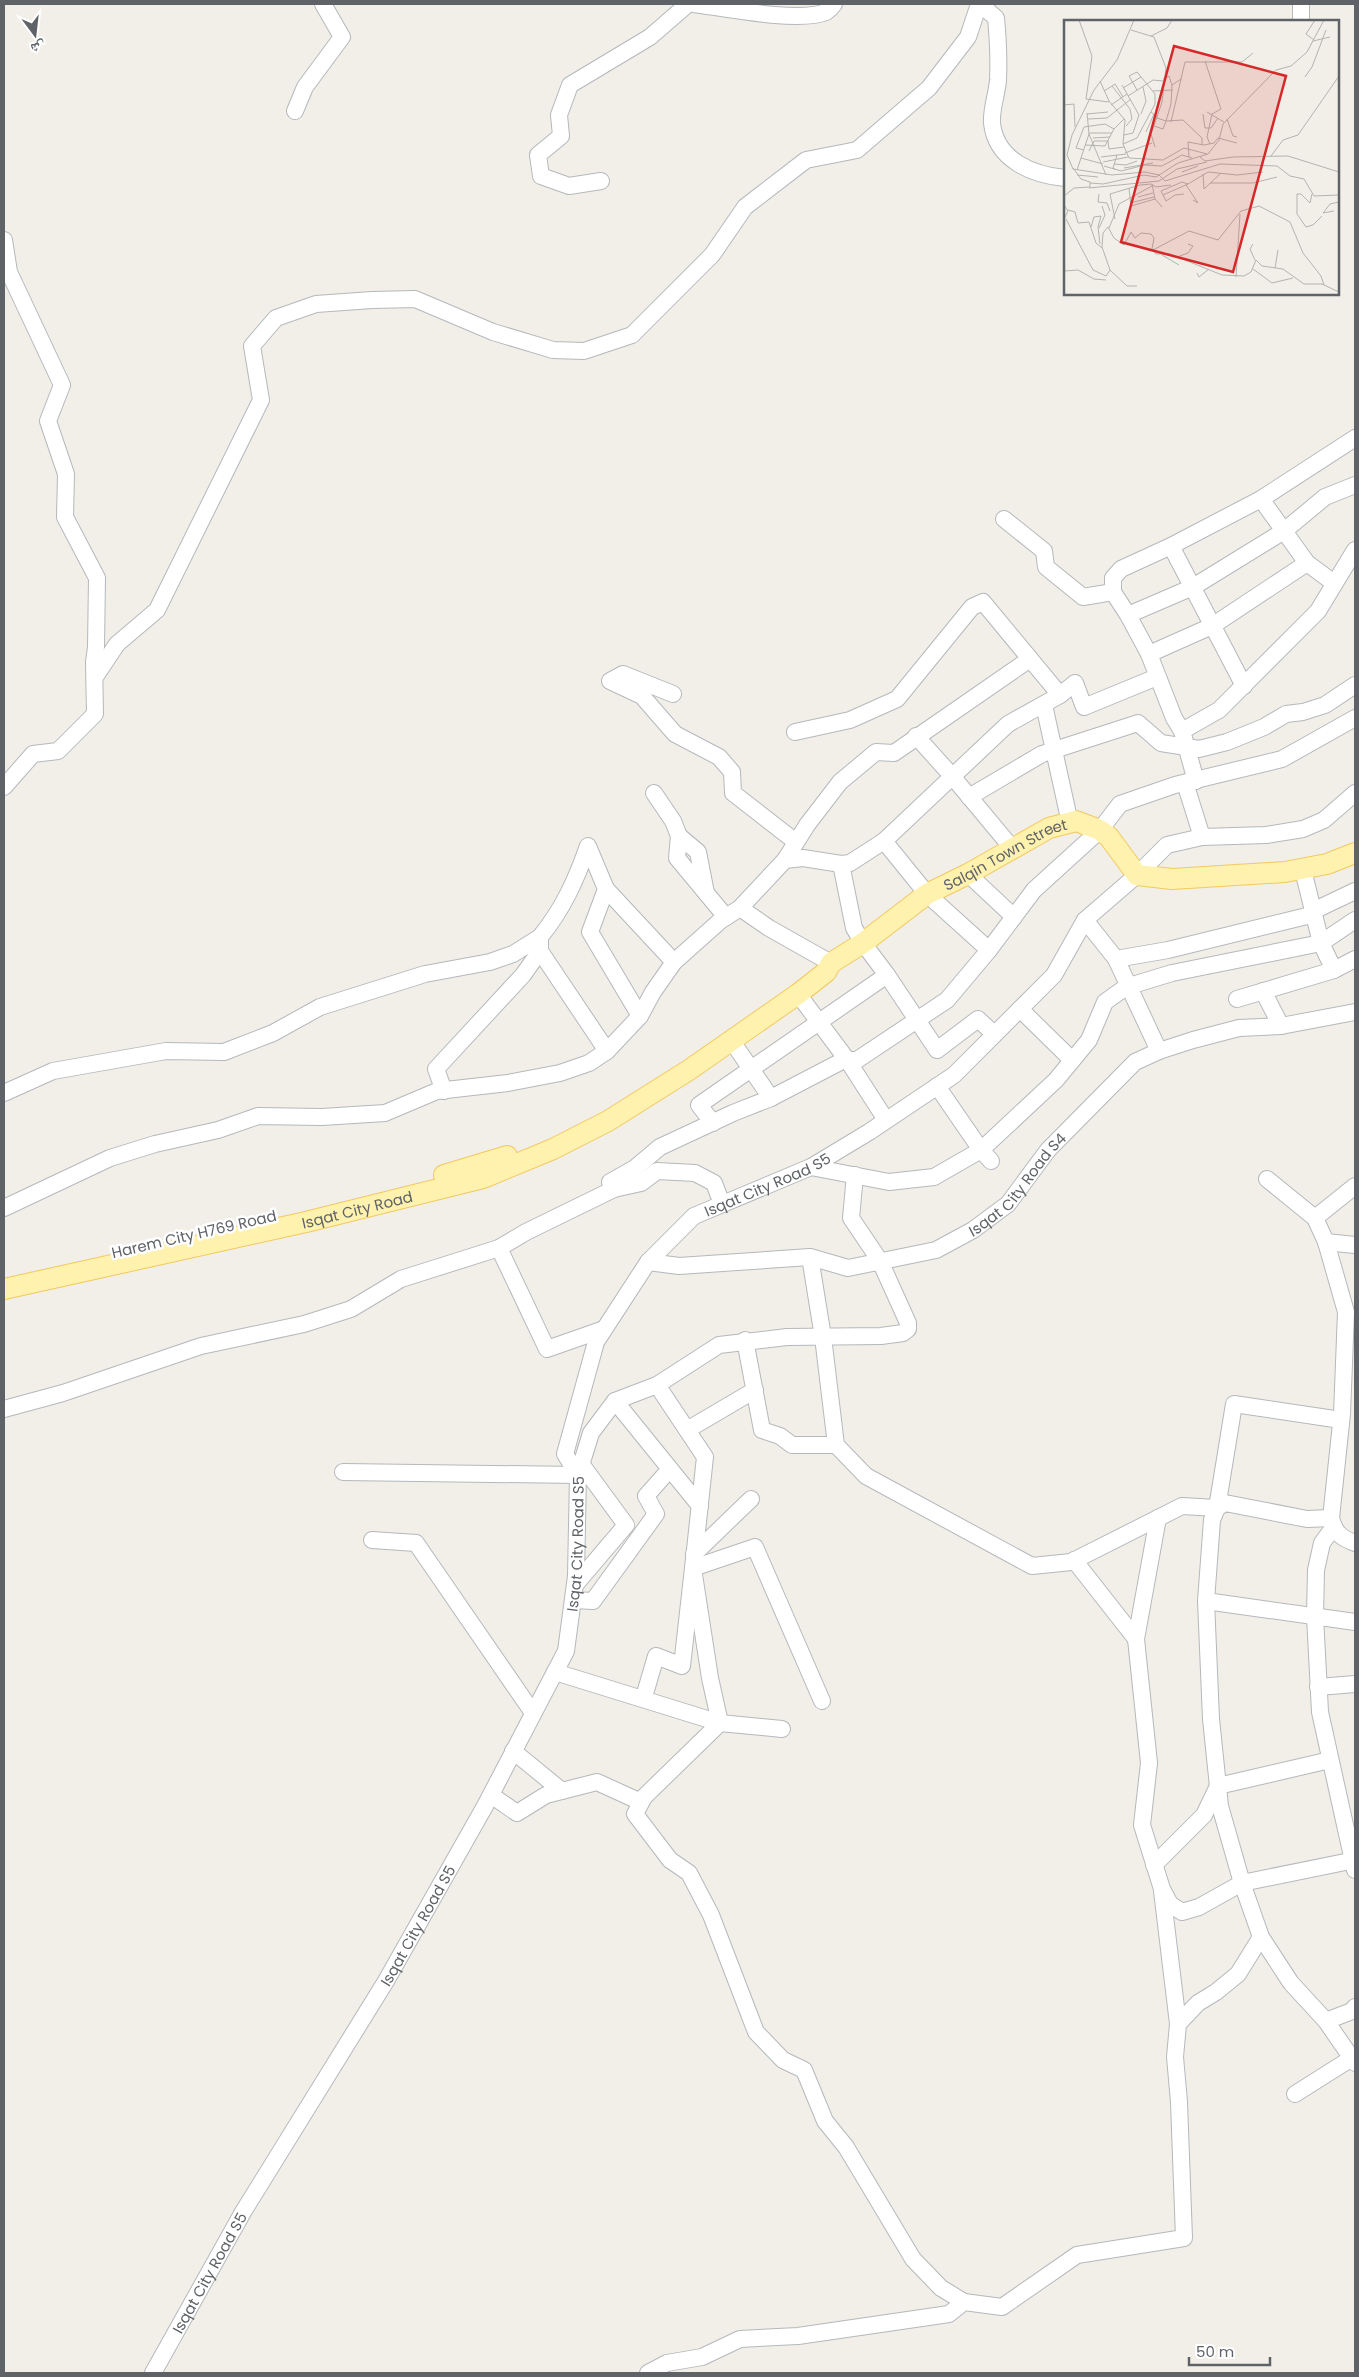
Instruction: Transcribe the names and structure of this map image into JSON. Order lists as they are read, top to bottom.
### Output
{
  "streets": {
    "main road": ["Salqin Town Street", "Isqat City Road", "Harem City H769 Road"],
    "street": ["Isqat City Road S5", "Isqat City Road S4"]
  },
  "crossings": [
    ["Salqin Town Street", "Isqat City Road S5"],
    ["Salqin Town Street", "Isqat City Road"],
    ["Salqin Town Street", "Harem City H769 Road"],
    ["Isqat City Road S5", "Isqat City Road S4"],
    ["Isqat City Road", "Harem City H769 Road"]
  ],
  "scale_bar": "50 m",
  "north": "bottom"
}
